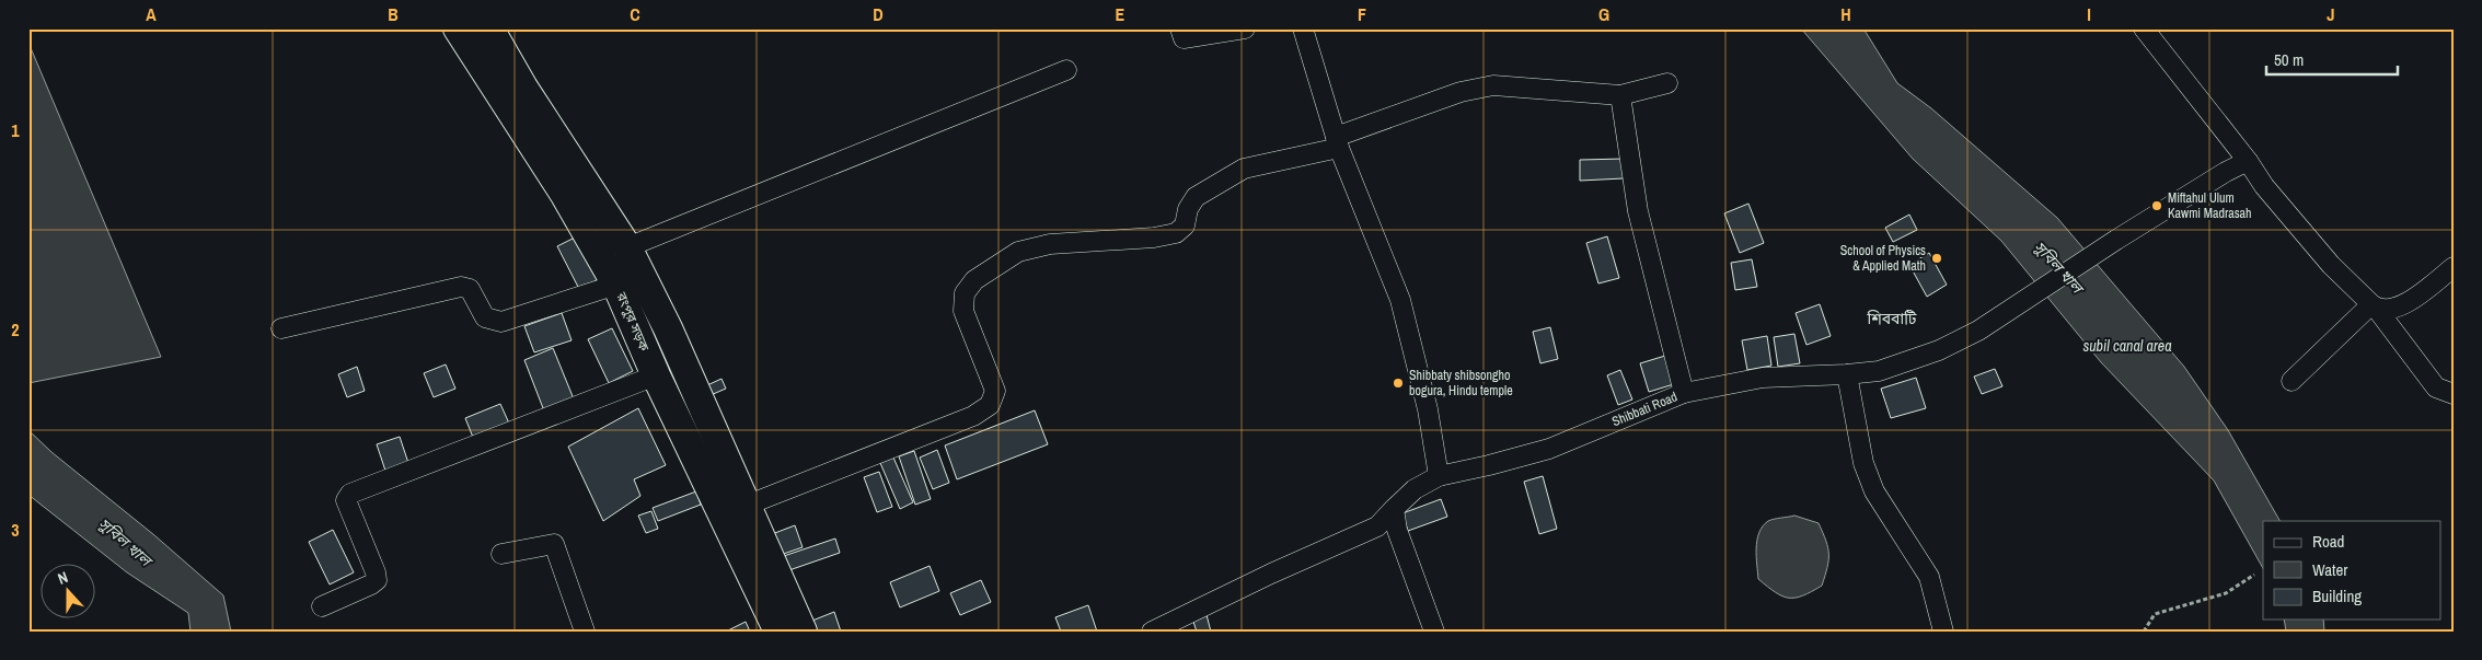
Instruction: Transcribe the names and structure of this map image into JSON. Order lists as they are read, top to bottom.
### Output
{
  "streets": {
    "highway": ["রংপুর সড়ক"],
    "street": ["Shibbati Road"]
  },
  "districts": ["শিববাটি"],
  "water": ["সুবিল খাল", "subil canal area"],
  "places": ["Miftahul Ulum Kawmi Madrasah", "School of Physics & Applied Math", "Shibbaty shibsongho bogura, Hindu temple"],
  "legend": ["Road", "Water", "Building"],
  "scale_bar": "50 m",
  "north": "top",
  "grid": {
    "columns": [
      "A",
      "B",
      "C",
      "D",
      "E",
      "F",
      "G",
      "H",
      "I",
      "J"
    ],
    "rows": ["1", "2", "3"]
  }
}
